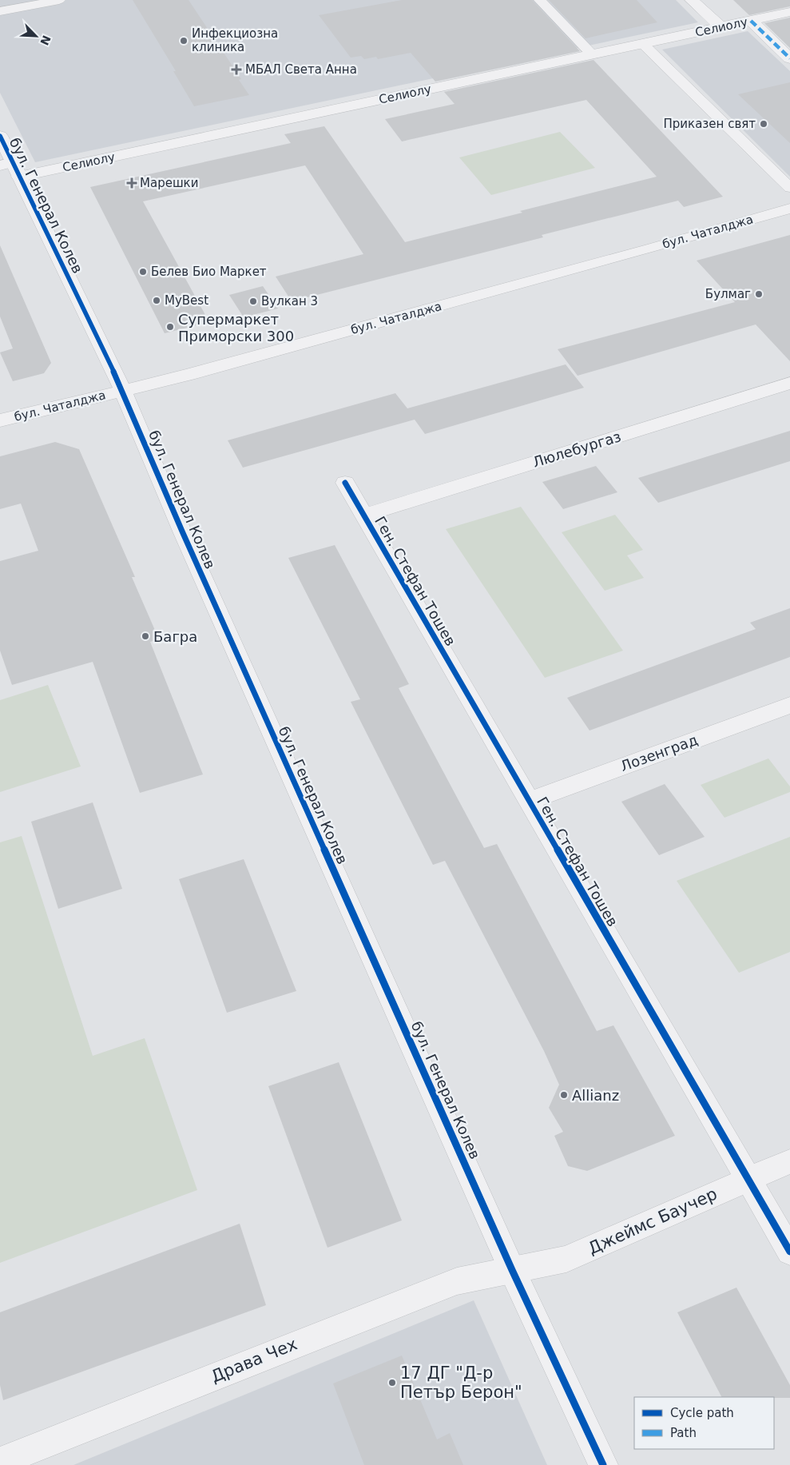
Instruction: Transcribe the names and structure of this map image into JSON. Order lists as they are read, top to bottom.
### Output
{
  "streets": {
    "street": [
      "Селиолу",
      "бул. Генерал Колев",
      "бул. Чаталджа",
      "Люлебургаз",
      "Ген. Стефан Тошев",
      "Лозенград",
      "Джеймс Баучер",
      "Драва Чех"
    ]
  },
  "crossings": [
    ["Селиолу", "бул. Генерал Колев"],
    ["бул. Генерал Колев", "бул. Чаталджа"],
    ["бул. Генерал Колев", "Джеймс Баучер"],
    ["бул. Генерал Колев", "Драва Чех"],
    ["Люлебургаз", "Ген. Стефан Тошев"],
    ["Ген. Стефан Тошев", "Лозенград"],
    ["Ген. Стефан Тошев", "Джеймс Баучер"],
    ["Джеймс Баучер", "Драва Чех"]
  ],
  "places": {
    "other": [
      "Инфекциозна клиника",
      "Приказен свят",
      "Белев Био Маркет",
      "Булмаг",
      "MyBest",
      "Вулкан 3",
      "Супермаркет Приморски 300",
      "Багра",
      "Allianz",
      "17 ДГ \"Д-р Петър Берон\""
    ],
    "health": ["МБАЛ Света Анна", "Марешки"]
  },
  "legend": ["Cycle path", "Path"],
  "north": "bottom right"
}
